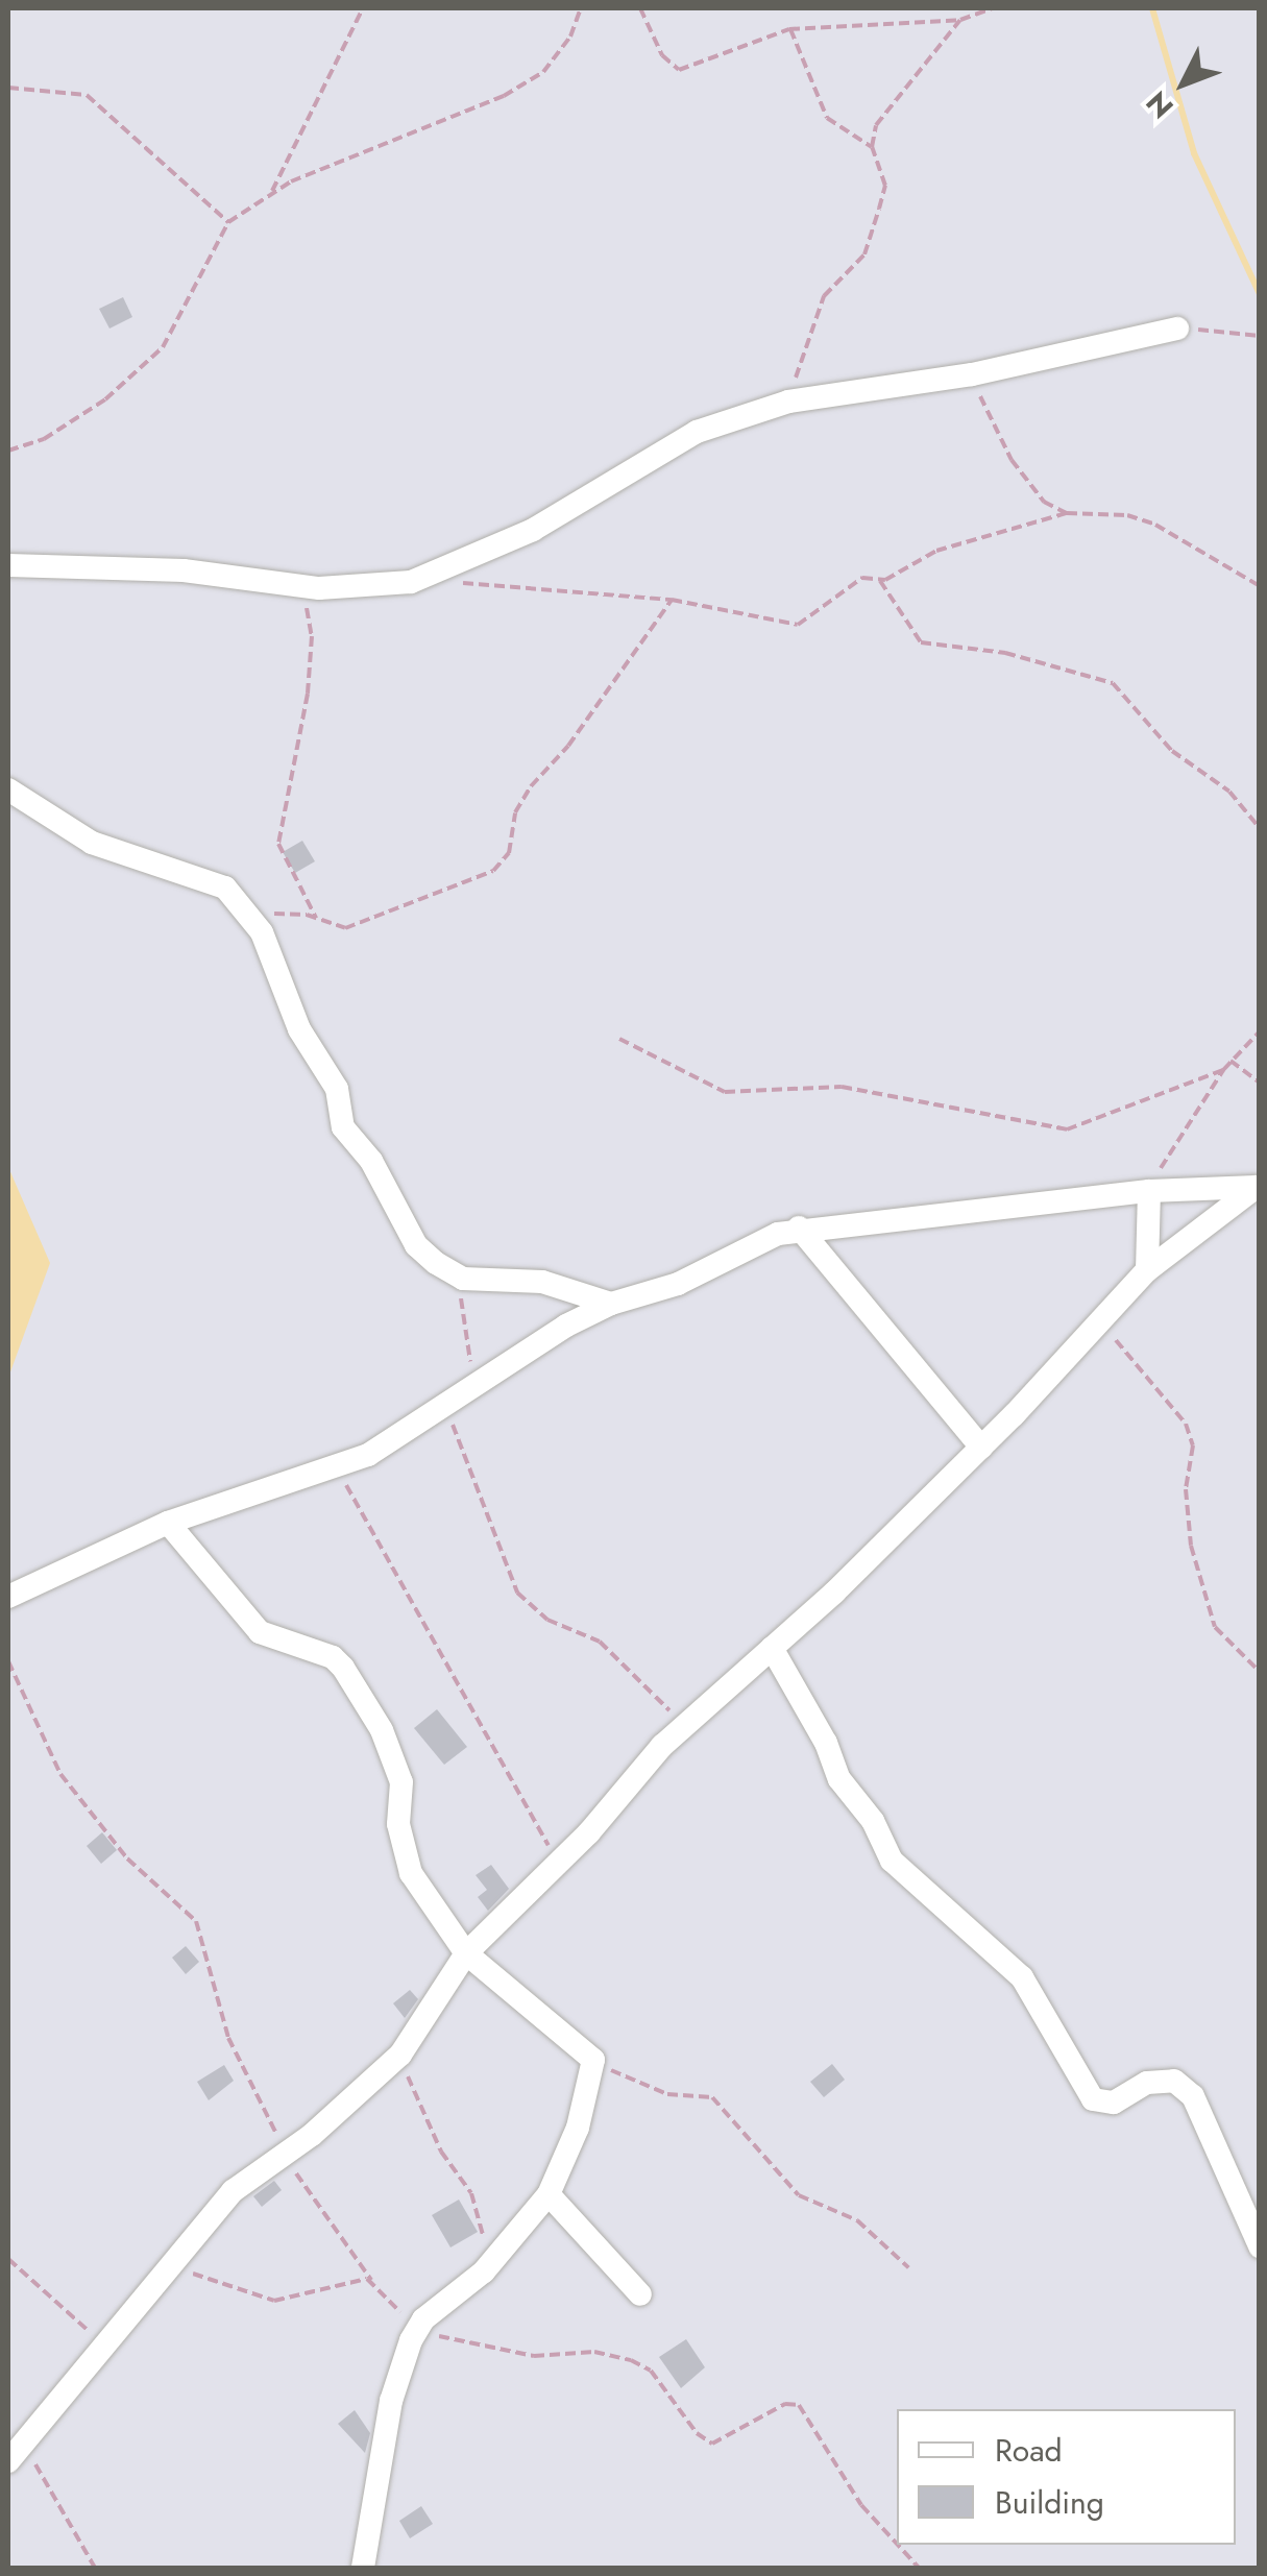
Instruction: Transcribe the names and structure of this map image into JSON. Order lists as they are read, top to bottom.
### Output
{
  "legend": ["Road", "Building"],
  "north": "bottom left"
}
